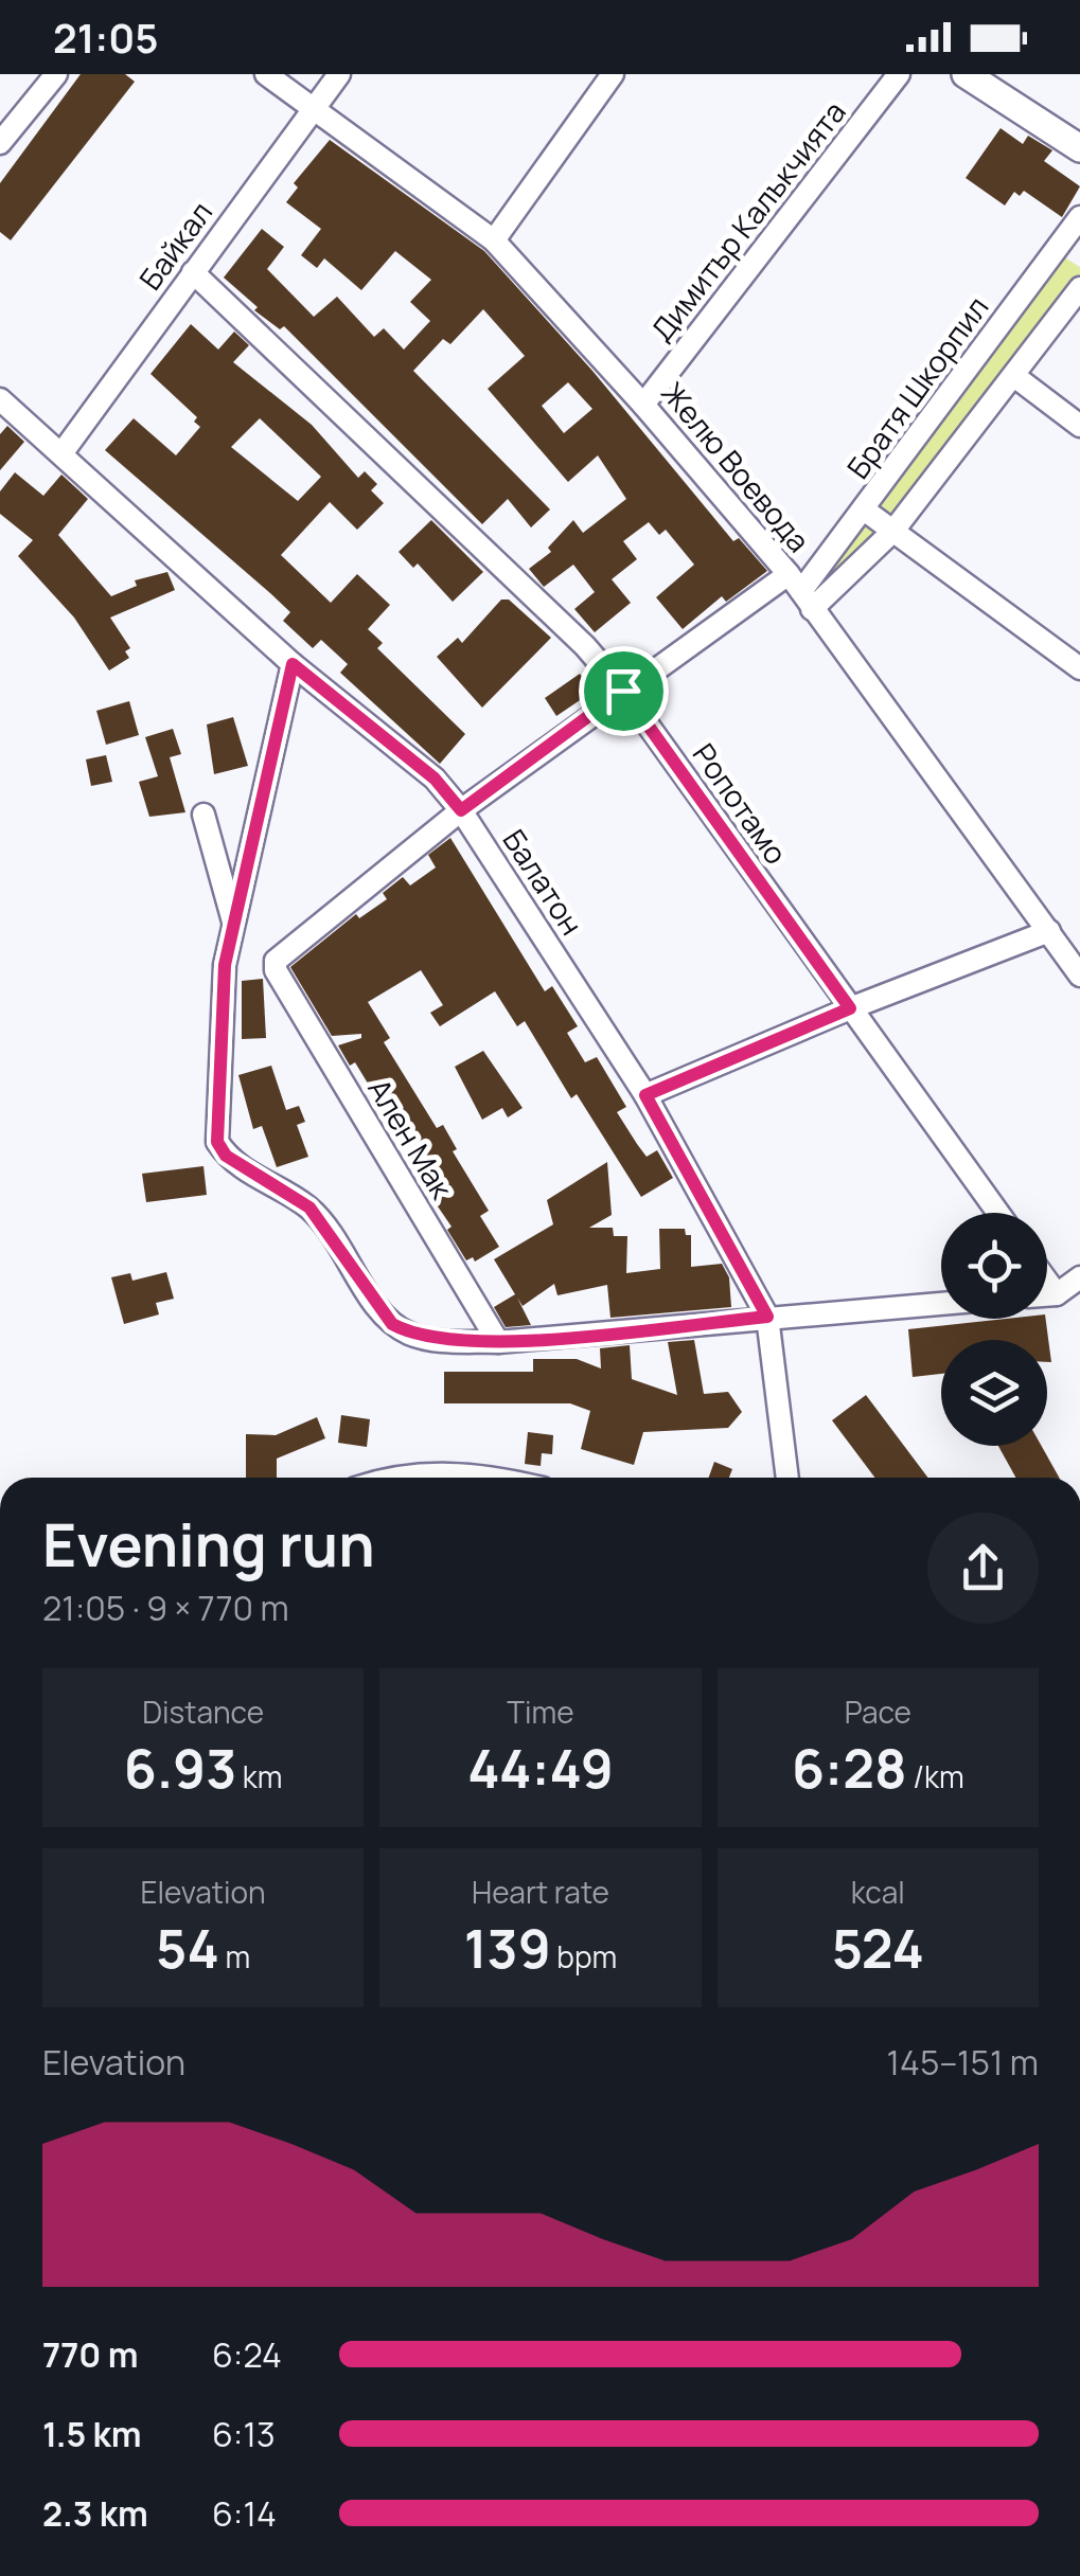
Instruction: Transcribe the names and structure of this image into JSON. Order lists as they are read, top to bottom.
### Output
{
  "streets": {
    "street": [
      "Димитър Калъкчията",
      "Байкал",
      "Братя Шкорпил",
      "Желю Воевода",
      "Ропотамо",
      "Балатон",
      "Ален Мак"
    ]
  },
  "crossings": [
    ["Димитър Калъкчията", "Желю Воевода"],
    ["Байкал", "Желю Воевода"],
    ["Байкал", "Ропотамо"],
    ["Байкал", "Балатон"],
    ["Братя Шкорпил", "Желю Воевода"],
    ["Братя Шкорпил", "Ропотамо"],
    ["Братя Шкорпил", "Балатон"],
    ["Братя Шкорпил", "Ален Мак"]
  ],
  "page": {
    "status": "21:05",
    "heading": ["Evening run", "21:05 · 9 × 770 m"],
    "stats": [
      ["Distance", "6.93 km"],
      ["Time", "44:49"],
      ["Pace", "6:28 /km"],
      ["Elevation", "54 m"],
      ["Heart rate", "139 bpm"],
      ["kcal", "524"]
    ],
    "chart": ["Elevation", "145–151 m"],
    "list": [
      {
        "name": "770 m",
        "note": "6:24"
      },
      {
        "name": "1.5 km",
        "note": "6:13"
      },
      {
        "name": "2.3 km",
        "note": "6:14"
      }
    ]
  }
}
